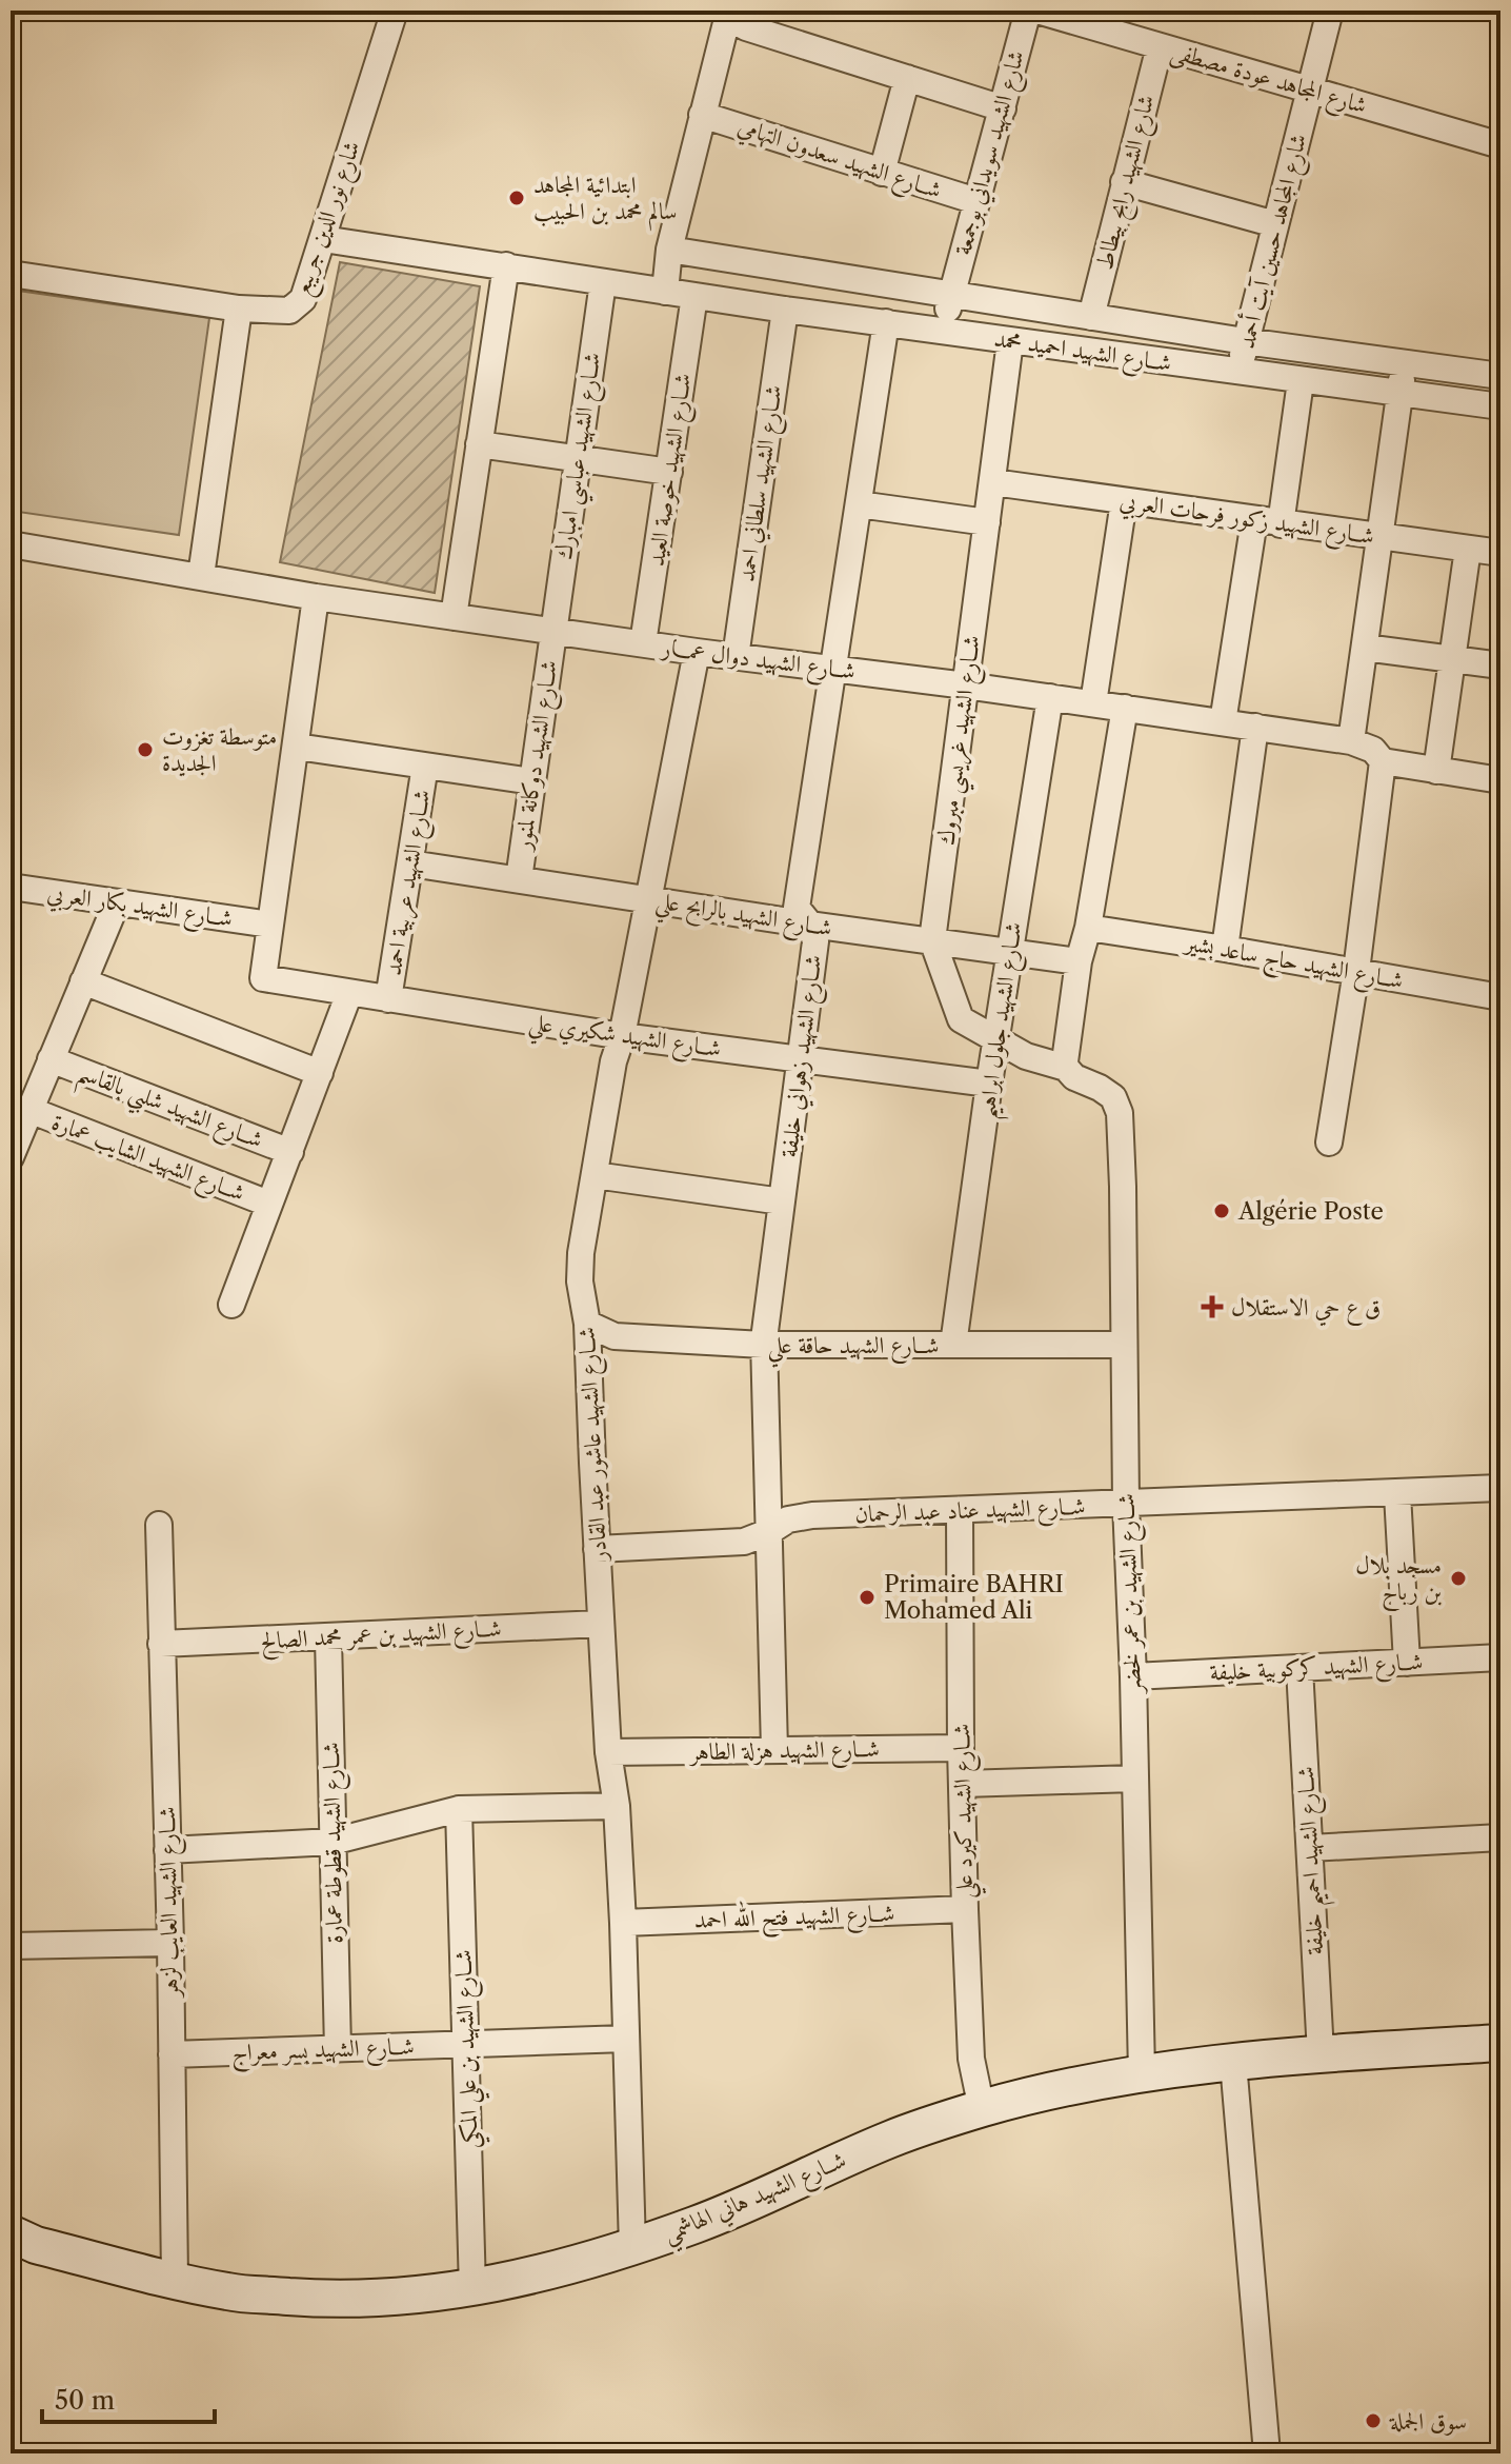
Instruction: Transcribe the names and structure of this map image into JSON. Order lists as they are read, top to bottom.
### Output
{
  "streets": {
    "street": [
      "شارع المجاهد عودة مصطفى",
      "شارع الشهيد سويداني بوجمعة",
      "شــارع الشهيد سعدون التهامي",
      "شارع الشهيد رابح بيطاط",
      "شارع نور الدين جريبع",
      "شارع المجاهد حسين آيت أحمد",
      "شــارع الشهيد احميد محمد",
      "شــارع الشهيد عباسي امبارك",
      "شــارع الشهيد خوصة العيد",
      "شــارع الشهيد سلطاني احمد",
      "شــارع الشهيد زكور فرحات العربي",
      "شــارع الشهيد دوال عمـــار",
      "شــارع الشهيد غريسي مبروك",
      "شــارع الشهيد دوكانة لمنور",
      "شــارع الشهيد عربية احمد",
      "شــارع الشهيد بكار العربي",
      "شــارع الشهيد بالرابح علي",
      "شــارع الشهيد حاج ساعد بشير",
      "شــارع الشهيد جلول ابراهيم",
      "شــارع الشهيد شكيري علي",
      "شــارع الشهيد زهواني خليفة",
      "شــارع الشهيد شلبي بالقاسم",
      "شــارع الشهيد الشايب عمارة",
      "شــارع الشهيد حاقة علي",
      "شــارع الشهيد عاشور عبد القادر",
      "شــارع الشهيد عناد عبد الرحمان",
      "شــارع الشهيد بن عمر لخضر",
      "شــارع الشهيد بن عمر محمد الصالح",
      "شــارع الشهيد كركوبية خليفة",
      "شــارع الشهيد هزلة الطاهر",
      "شــارع الشهيد كيرد علي",
      "شــارع الشهيد قطوطة عمارة",
      "شــارع الشهيد احميم خليفة",
      "شــارع الشهيد العايب لزهر",
      "شــارع الشهيد فتح الله احمد",
      "شــارع الشهيد بسر معراج",
      "شــارع الشهيد بن علي المكي",
      "شــارع الشهيد هاني الهاشمي"
    ]
  },
  "crossings": [
    ["شارع المجاهد عودة مصطفى", "شارع الشهيد رابح بيطاط"],
    ["شارع المجاهد عودة مصطفى", "شارع المجاهد حسين آيت أحمد"],
    ["شارع الشهيد سويداني بوجمعة", "شــارع الشهيد سعدون التهامي"],
    ["شارع الشهيد سويداني بوجمعة", "شــارع الشهيد احميد محمد"],
    ["شارع الشهيد رابح بيطاط", "شــارع الشهيد احميد محمد"],
    ["شارع نور الدين جريبع", "شــارع الشهيد احميد محمد"],
    ["شارع المجاهد حسين آيت أحمد", "شــارع الشهيد احميد محمد"],
    ["شــارع الشهيد احميد محمد", "شــارع الشهيد عباسي امبارك"],
    ["شــارع الشهيد احميد محمد", "شــارع الشهيد خوصة العيد"],
    ["شــارع الشهيد احميد محمد", "شــارع الشهيد سلطاني احمد"],
    ["شــارع الشهيد احميد محمد", "شــارع الشهيد غريسي مبروك"],
    ["شــارع الشهيد احميد محمد", "شــارع الشهيد زهواني خليفة"],
    ["شــارع الشهيد عباسي امبارك", "شــارع الشهيد دوال عمـــار"],
    ["شــارع الشهيد عباسي امبارك", "شــارع الشهيد دوكانة لمنور"],
    ["شــارع الشهيد خوصة العيد", "شــارع الشهيد دوال عمـــار"],
    ["شــارع الشهيد سلطاني احمد", "شــارع الشهيد دوال عمـــار"],
    ["شــارع الشهيد زكور فرحات العربي", "شــارع الشهيد غريسي مبروك"],
    ["شــارع الشهيد دوال عمـــار", "شــارع الشهيد غريسي مبروك"],
    ["شــارع الشهيد دوال عمـــار", "شــارع الشهيد دوكانة لمنور"],
    ["شــارع الشهيد دوال عمـــار", "شــارع الشهيد جلول ابراهيم"],
    ["شــارع الشهيد دوال عمـــار", "شــارع الشهيد زهواني خليفة"],
    ["شــارع الشهيد دوال عمـــار", "شــارع الشهيد عاشور عبد القادر"],
    ["شــارع الشهيد غريسي مبروك", "شــارع الشهيد بالرابح علي"],
    ["شــارع الشهيد غريسي مبروك", "شــارع الشهيد جلول ابراهيم"],
    ["شــارع الشهيد غريسي مبروك", "شــارع الشهيد بن عمر لخضر"],
    ["شــارع الشهيد دوكانة لمنور", "شــارع الشهيد بالرابح علي"],
    ["شــارع الشهيد عربية احمد", "شــارع الشهيد بالرابح علي"],
    ["شــارع الشهيد عربية احمد", "شــارع الشهيد شكيري علي"],
    ["شــارع الشهيد بكار العربي", "شــارع الشهيد شكيري علي"],
    ["شــارع الشهيد بالرابح علي", "شــارع الشهيد جلول ابراهيم"],
    ["شــارع الشهيد بالرابح علي", "شــارع الشهيد زهواني خليفة"],
    ["شــارع الشهيد بالرابح علي", "شــارع الشهيد عاشور عبد القادر"],
    ["شــارع الشهيد جلول ابراهيم", "شــارع الشهيد شكيري علي"],
    ["شــارع الشهيد جلول ابراهيم", "شــارع الشهيد حاقة علي"],
    ["شــارع الشهيد شكيري علي", "شــارع الشهيد زهواني خليفة"],
    ["شــارع الشهيد شكيري علي", "شــارع الشهيد عاشور عبد القادر"],
    ["شــارع الشهيد زهواني خليفة", "شــارع الشهيد حاقة علي"],
    ["شــارع الشهيد زهواني خليفة", "شــارع الشهيد عناد عبد الرحمان"],
    ["شــارع الشهيد زهواني خليفة", "شــارع الشهيد هزلة الطاهر"],
    ["شــارع الشهيد حاقة علي", "شــارع الشهيد عاشور عبد القادر"],
    ["شــارع الشهيد حاقة علي", "شــارع الشهيد بن عمر لخضر"],
    ["شــارع الشهيد عاشور عبد القادر", "شــارع الشهيد عناد عبد الرحمان"],
    ["شــارع الشهيد عاشور عبد القادر", "شــارع الشهيد بن عمر محمد الصالح"],
    ["شــارع الشهيد عاشور عبد القادر", "شــارع الشهيد هزلة الطاهر"],
    ["شــارع الشهيد عاشور عبد القادر", "شــارع الشهيد فتح الله احمد"],
    ["شــارع الشهيد عاشور عبد القادر", "شــارع الشهيد بسر معراج"],
    ["شــارع الشهيد عاشور عبد القادر", "شــارع الشهيد هاني الهاشمي"],
    ["شــارع الشهيد عناد عبد الرحمان", "شــارع الشهيد بن عمر لخضر"],
    ["شــارع الشهيد عناد عبد الرحمان", "شــارع الشهيد كيرد علي"],
    ["شــارع الشهيد بن عمر لخضر", "شــارع الشهيد كركوبية خليفة"],
    ["شــارع الشهيد بن عمر لخضر", "شــارع الشهيد هاني الهاشمي"],
    ["شــارع الشهيد بن عمر محمد الصالح", "شــارع الشهيد قطوطة عمارة"],
    ["شــارع الشهيد بن عمر محمد الصالح", "شــارع الشهيد العايب لزهر"],
    ["شــارع الشهيد كركوبية خليفة", "شــارع الشهيد احميم خليفة"],
    ["شــارع الشهيد هزلة الطاهر", "شــارع الشهيد كيرد علي"],
    ["شــارع الشهيد كيرد علي", "شــارع الشهيد فتح الله احمد"],
    ["شــارع الشهيد كيرد علي", "شــارع الشهيد هاني الهاشمي"],
    ["شــارع الشهيد قطوطة عمارة", "شــارع الشهيد بسر معراج"],
    ["شــارع الشهيد احميم خليفة", "شــارع الشهيد هاني الهاشمي"],
    ["شــارع الشهيد العايب لزهر", "شــارع الشهيد بسر معراج"],
    ["شــارع الشهيد العايب لزهر", "شــارع الشهيد هاني الهاشمي"],
    ["شــارع الشهيد بسر معراج", "شــارع الشهيد بن علي المكي"],
    ["شــارع الشهيد بن علي المكي", "شــارع الشهيد هاني الهاشمي"]
  ],
  "places": {
    "other": [
      "ابتدائية المجاهد سالم محمد بن الحبيب",
      "متوسطة تغزوت الجديدة",
      "Algérie Poste",
      "مسجد بلال بن رباح",
      "Primaire BAHRI Mohamed Ali",
      "سوق الجملة"
    ],
    "health": ["ق ع حي الاستقلال"]
  },
  "scale_bar": "50 m"
}
